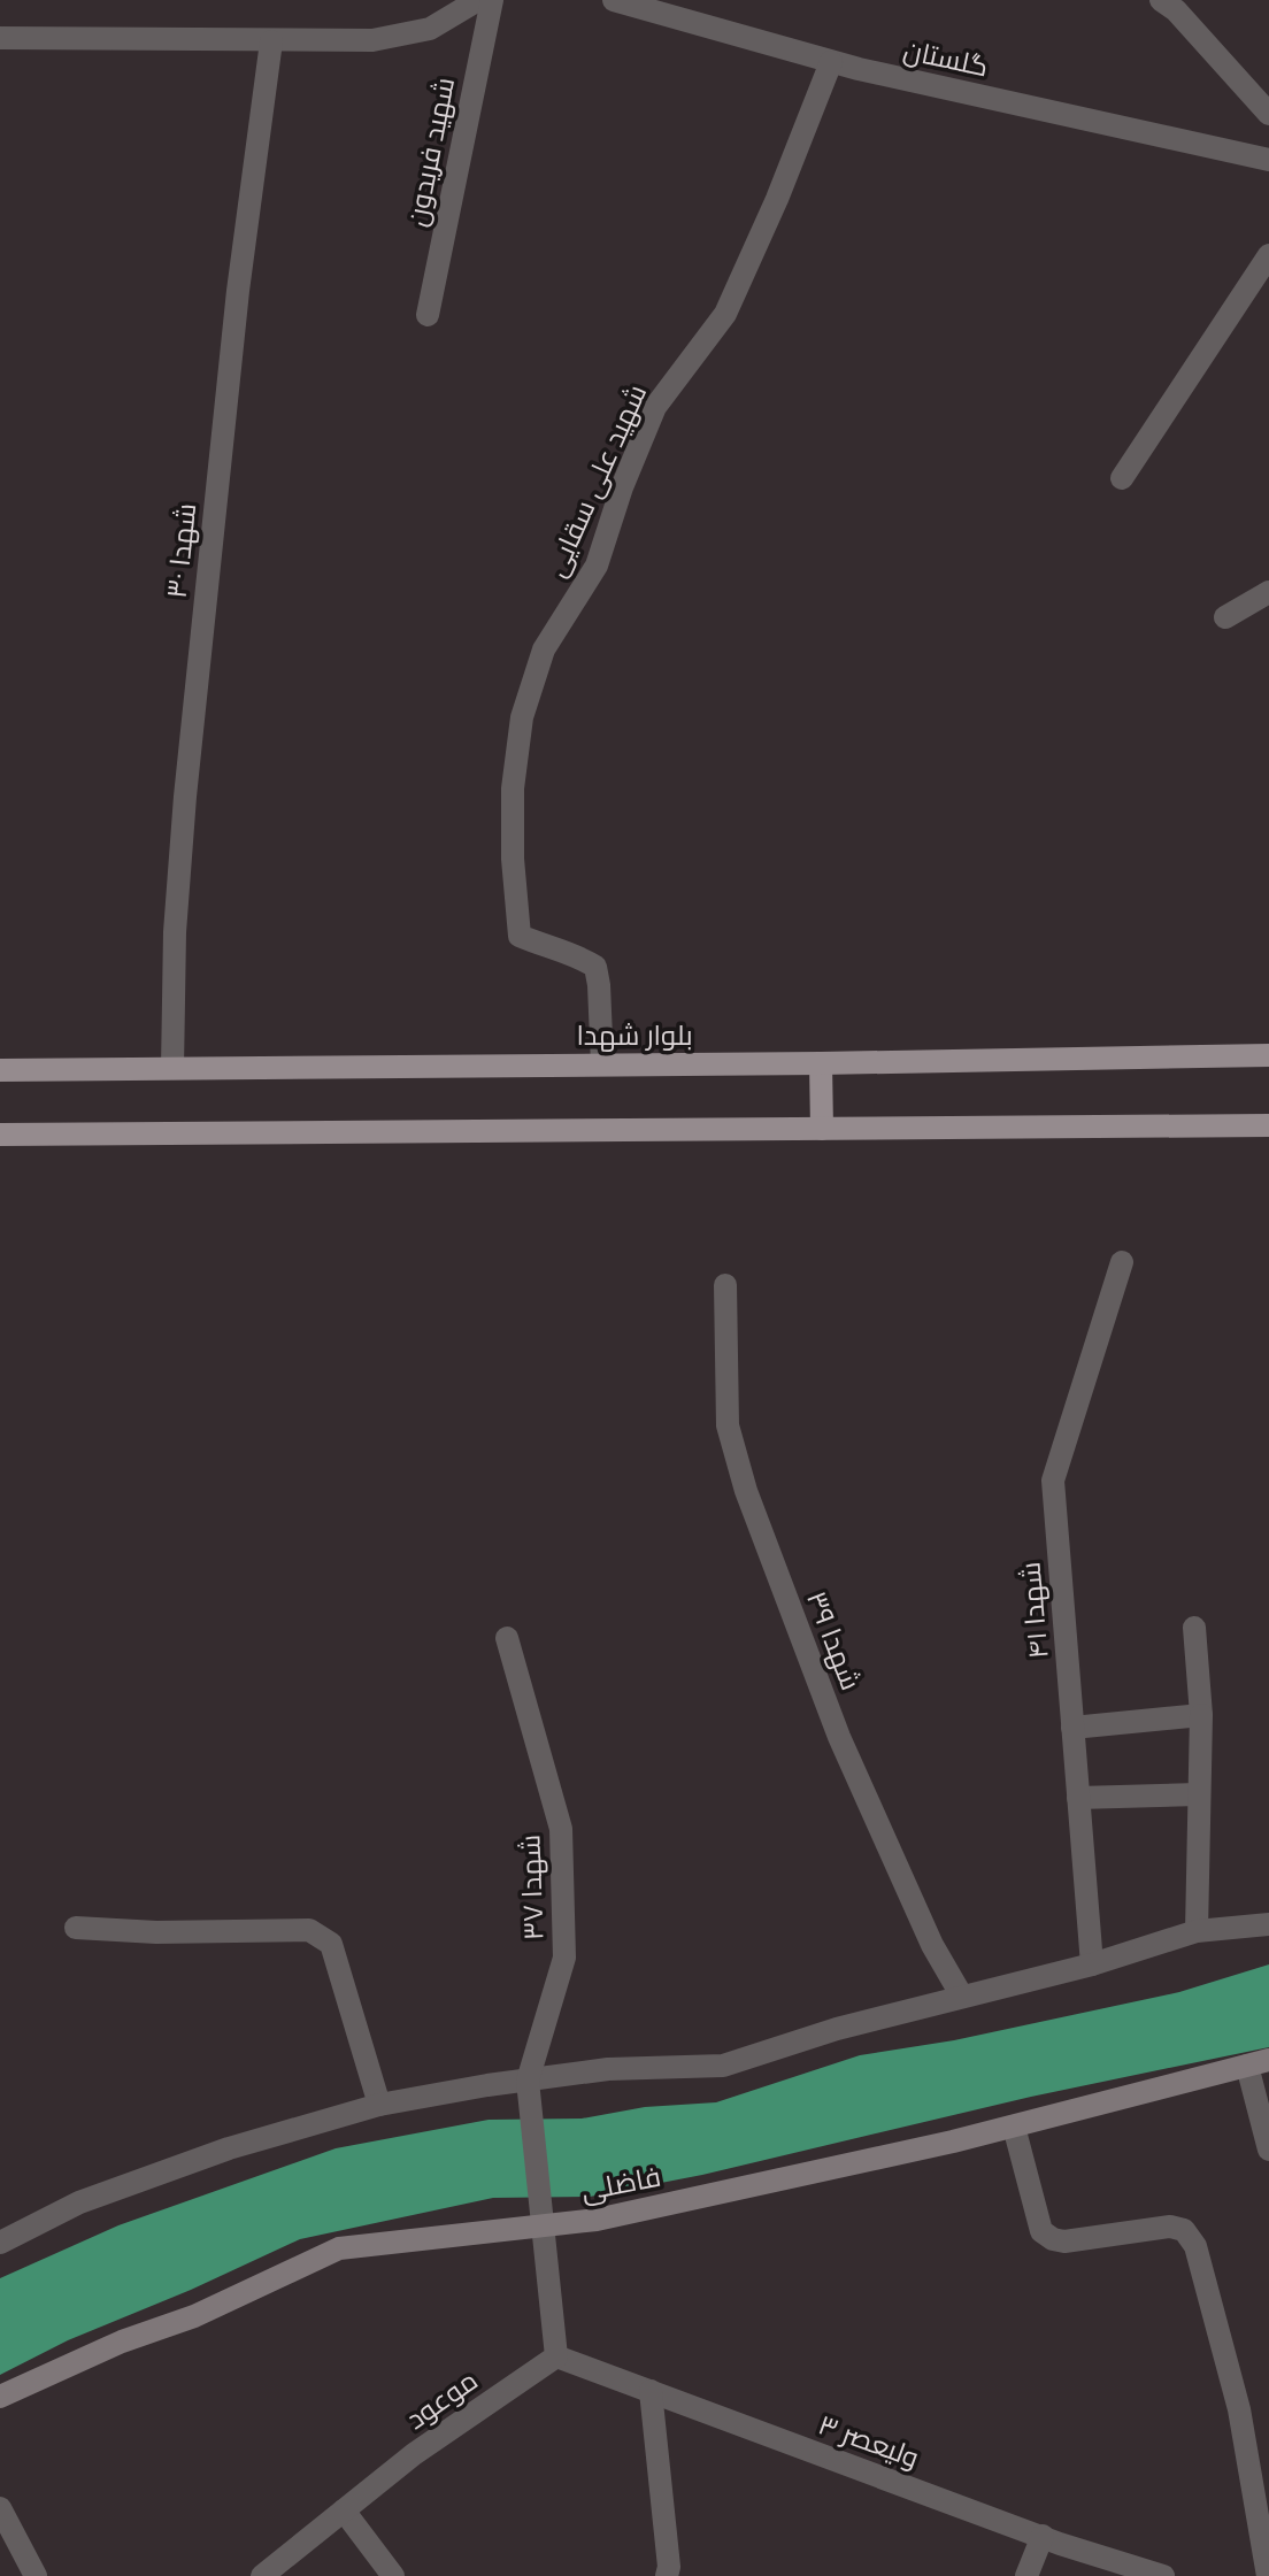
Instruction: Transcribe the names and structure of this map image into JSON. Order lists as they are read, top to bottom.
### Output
{
  "streets": {
    "main road": ["بلوار شهدا", "فاضلی"],
    "street": [
      "گلستان",
      "شهید فریدون",
      "شهید علی سقایی",
      "شهدا ۳۰",
      "شهدا ۴۱",
      "شهدا ۳۹",
      "شهدا ۳۷",
      "موعود",
      "ولیعصر ۳"
    ]
  },
  "crossings": [
    ["گلستان", "شهید علی سقایی"],
    ["شهید علی سقایی", "بلوار شهدا"],
    ["شهدا ۳۰", "بلوار شهدا"],
    ["موعود", "ولیعصر ۳"]
  ]
}
